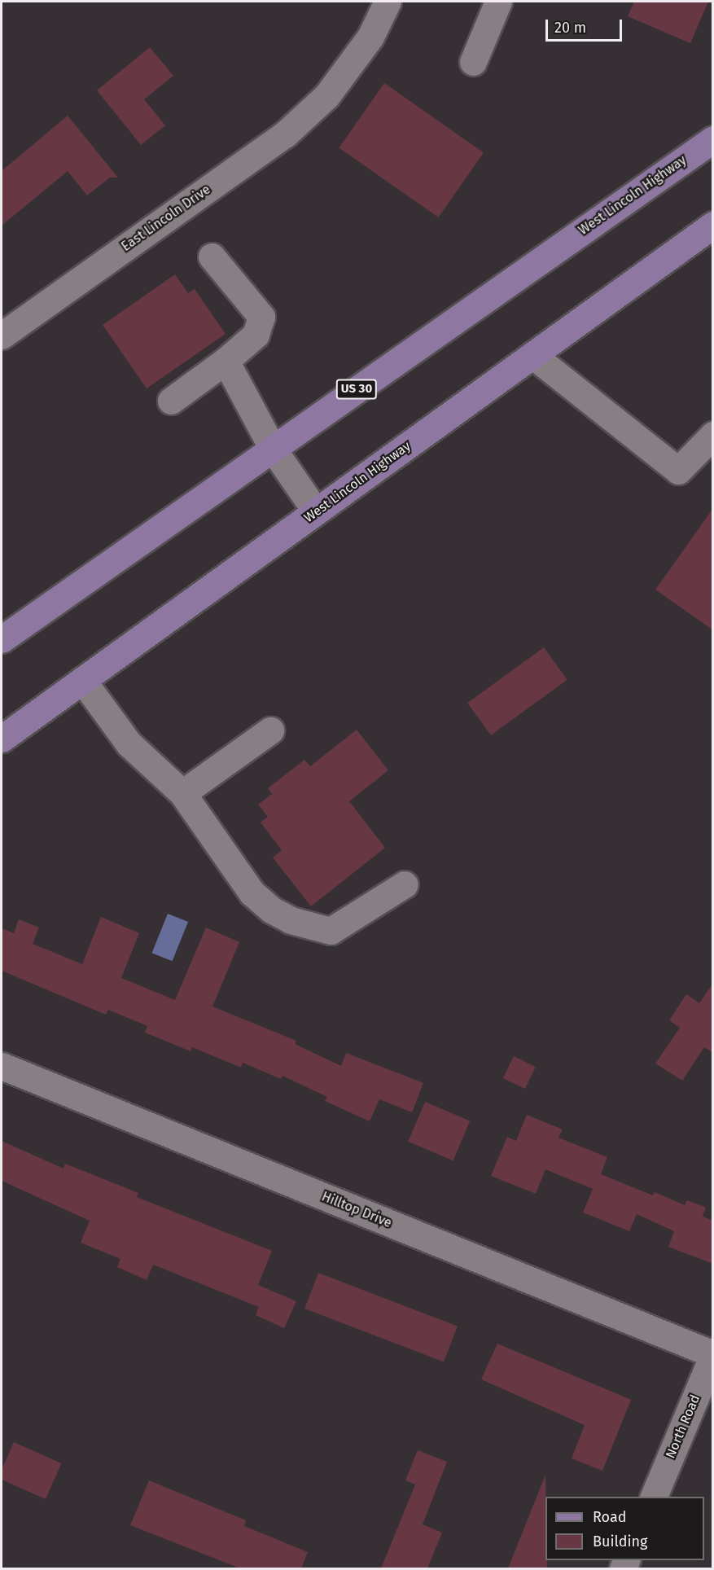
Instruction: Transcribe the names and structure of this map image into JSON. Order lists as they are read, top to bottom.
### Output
{
  "streets": {
    "main road": ["West Lincoln Highway", "US 30"],
    "street": ["East Lincoln Drive", "Hilltop Drive", "North Road"]
  },
  "crossings": [
    ["Hilltop Drive", "North Road"]
  ],
  "legend": ["Road", "Building"],
  "scale_bar": "20 m"
}
